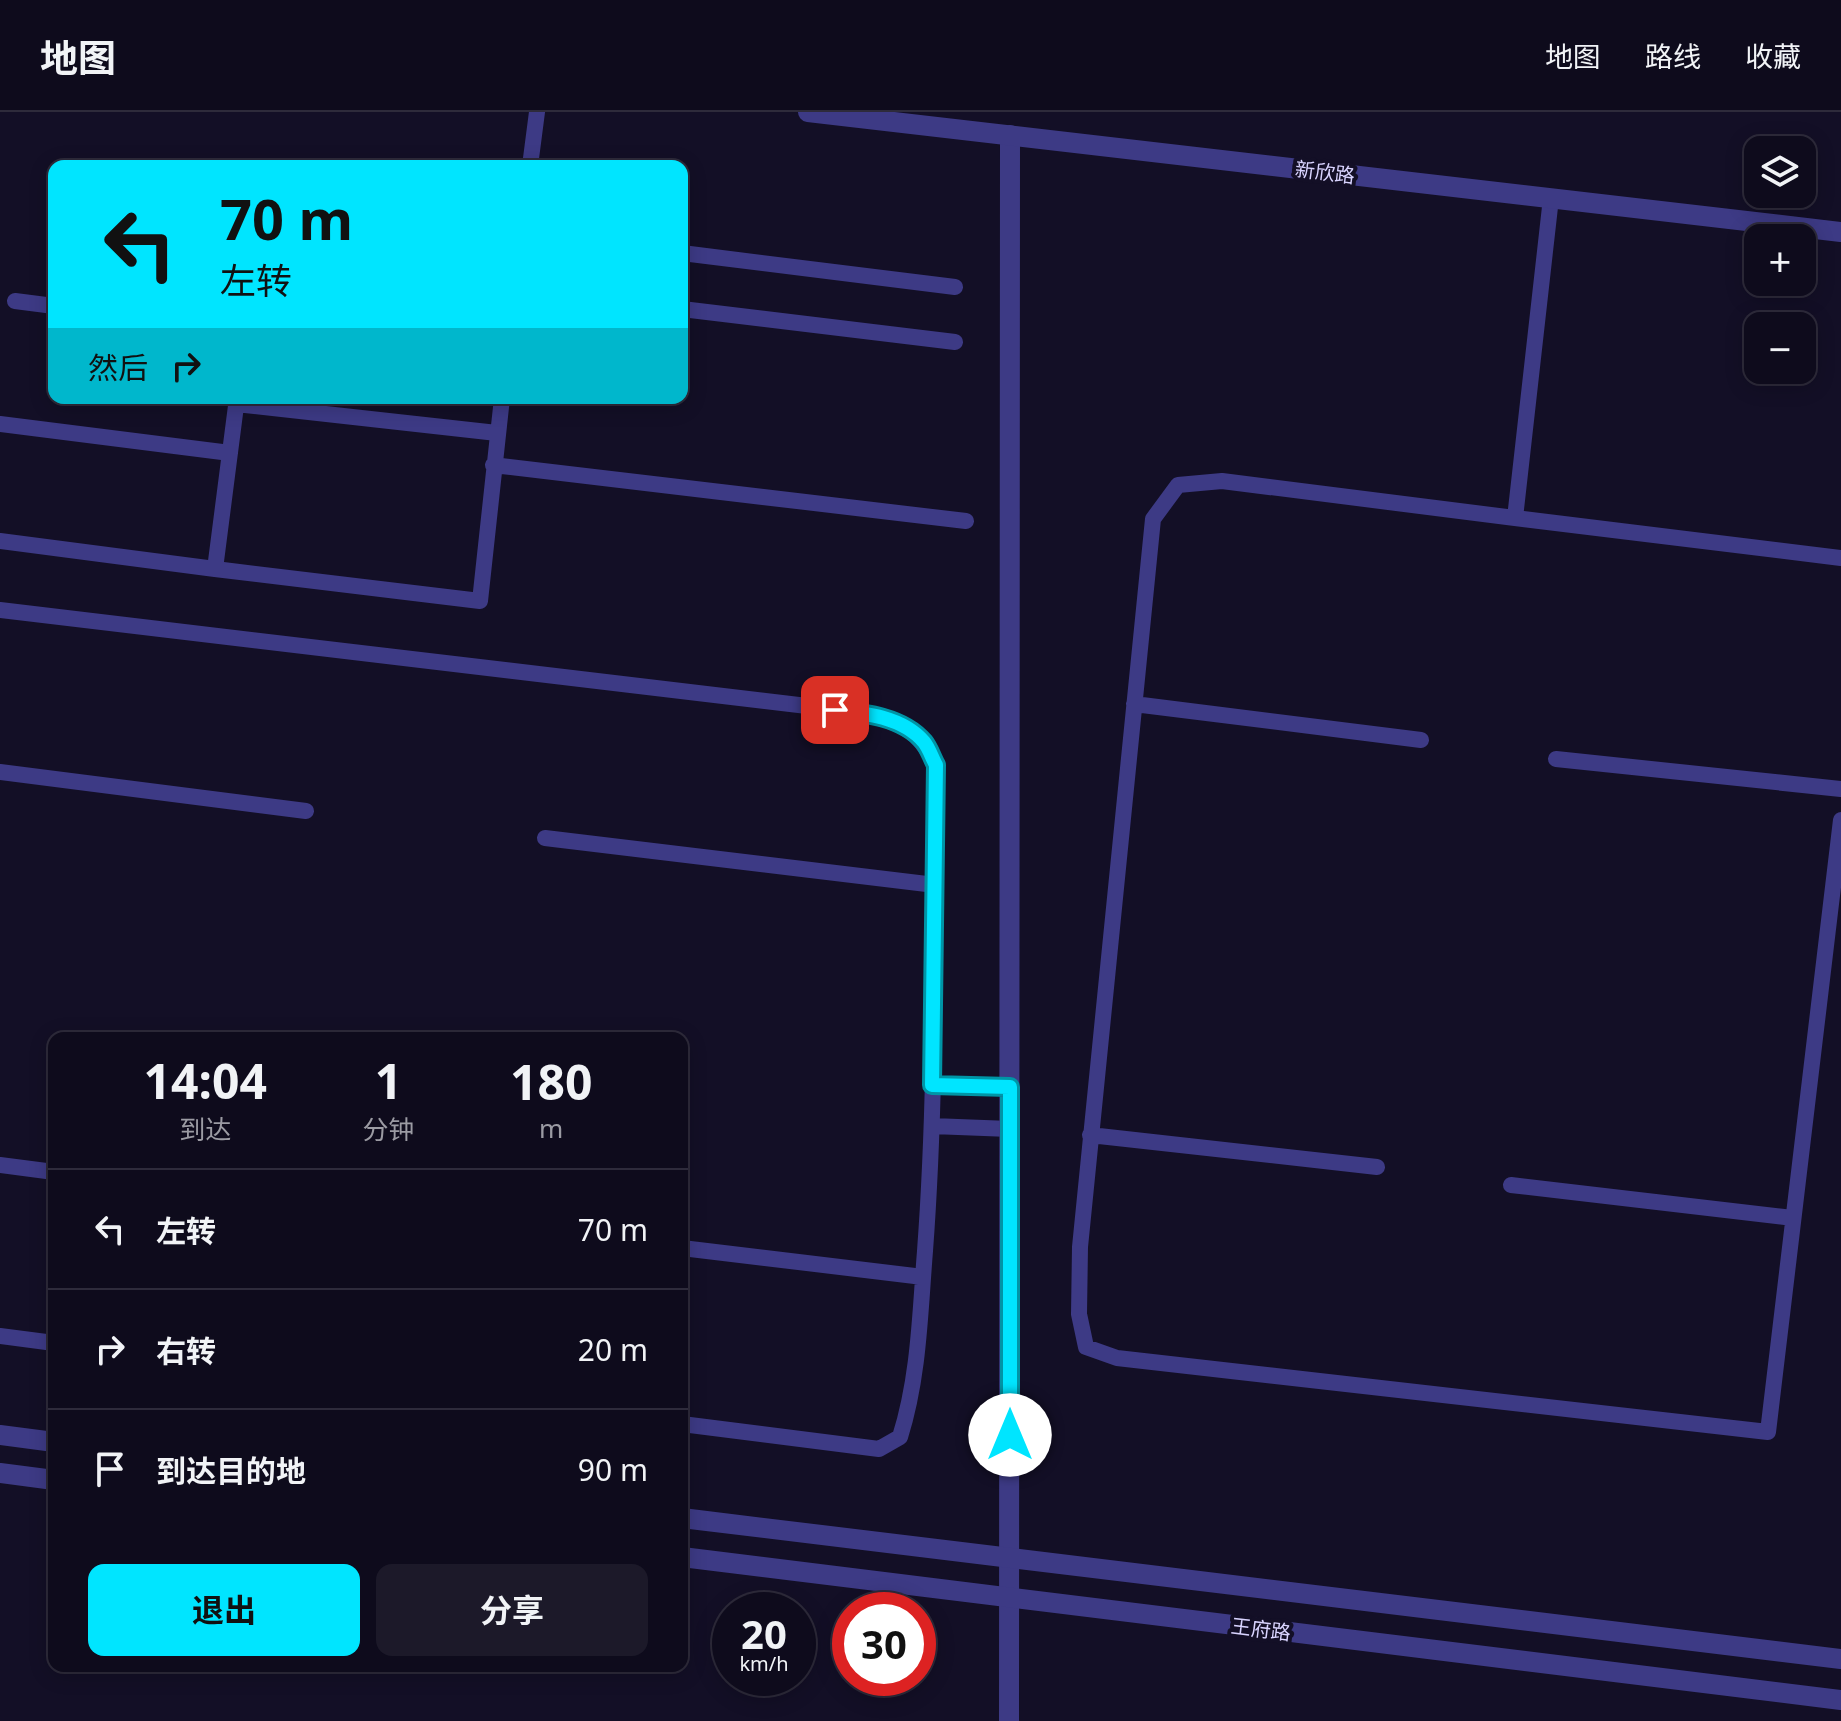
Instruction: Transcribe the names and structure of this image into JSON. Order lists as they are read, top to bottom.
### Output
{
  "streets": {
    "street": ["新欣路", "王府路"]
  },
  "page": {
    "header": "地图",
    "nav": ["地图", "路线", "收藏"],
    "map_buttons": ["+", "−"],
    "turn": ["70 m", "左转"],
    "then": "然后",
    "eta": [
      "14:04",
      "到达",
      "1",
      "分钟",
      "180",
      "m"
    ],
    "list": [
      {
        "name": "左转",
        "value": "70 m"
      },
      {
        "name": "右转",
        "value": "20 m"
      },
      {
        "name": "到达目的地",
        "value": "90 m"
      }
    ],
    "buttons": ["退出", "分享"],
    "speed": "20 km/h",
    "limit": "30"
  }
}
